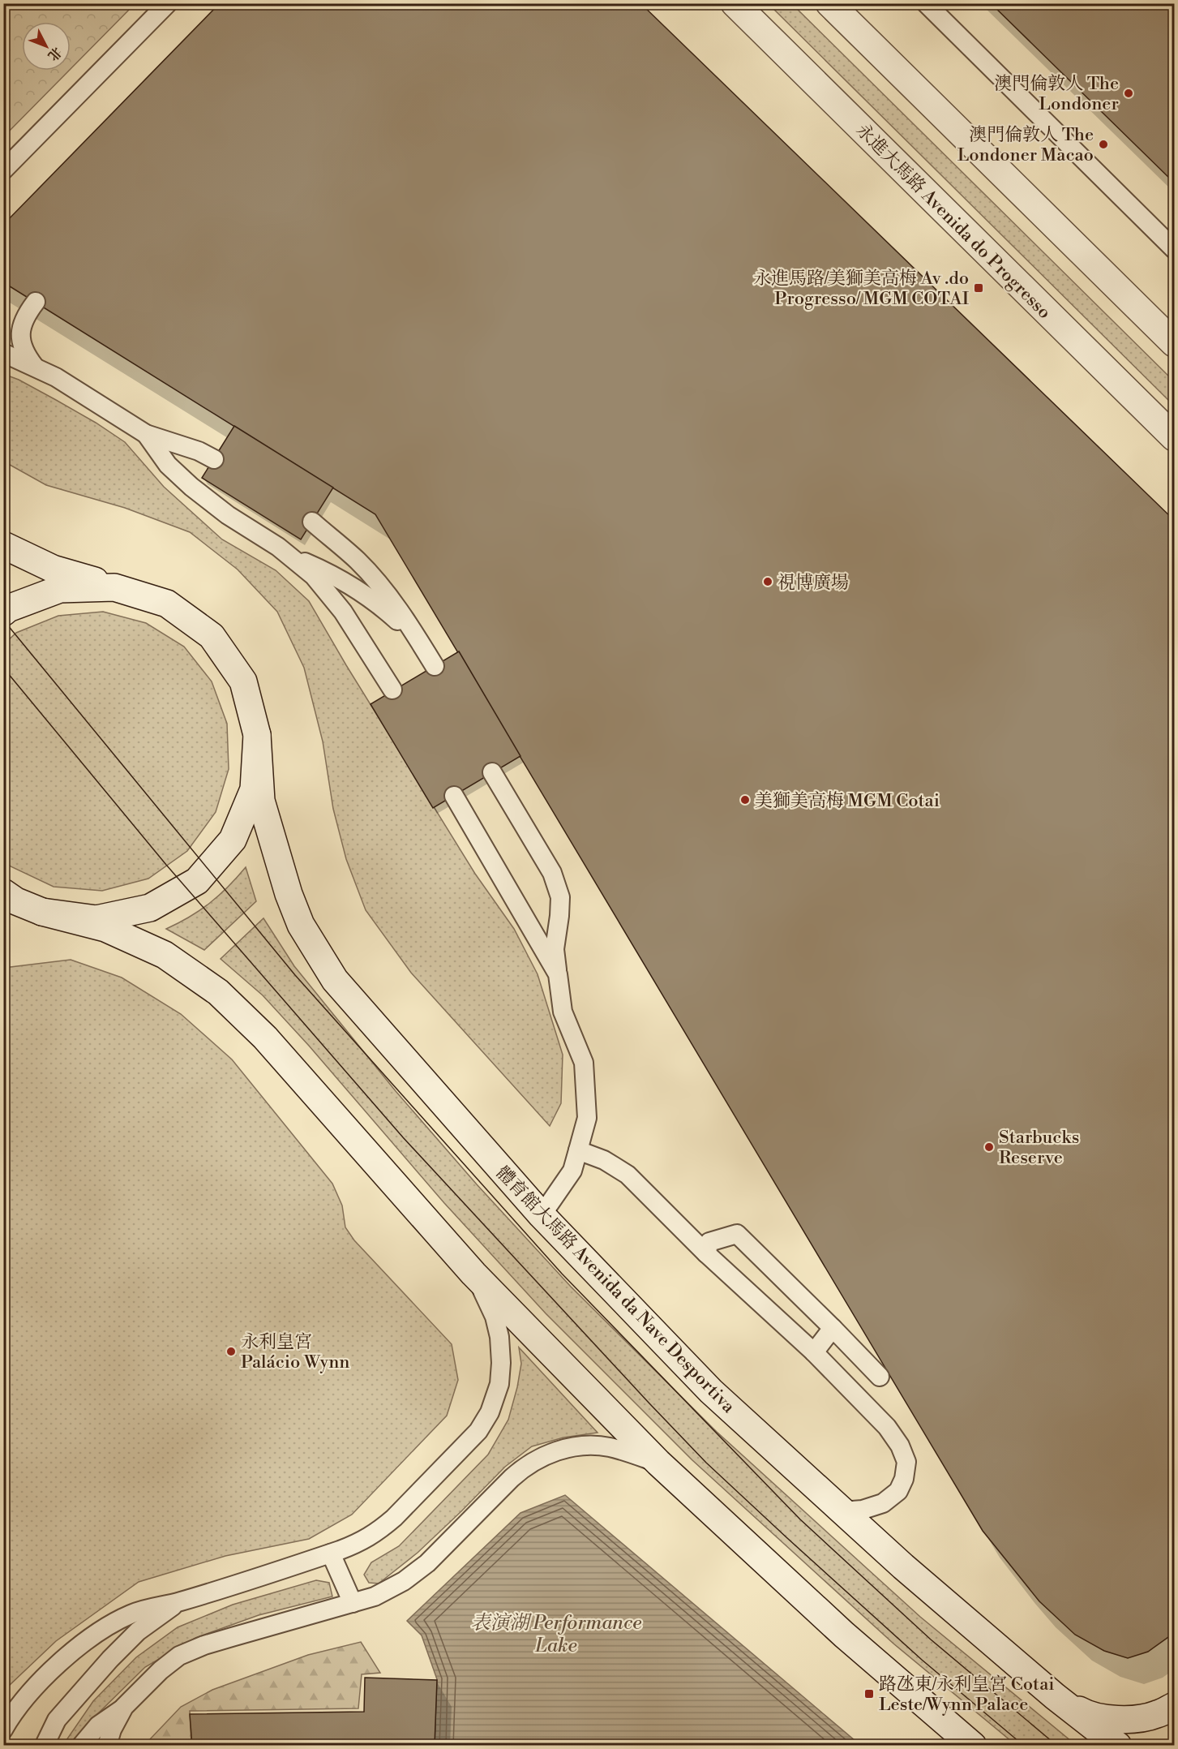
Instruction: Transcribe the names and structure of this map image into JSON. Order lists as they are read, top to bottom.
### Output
{
  "streets": {
    "main road": ["永進大馬路 Avenida do Progresso", "體育館大馬路 Avenida da Nave Desportiva"]
  },
  "water": ["表演湖 Performance Lake"],
  "places": {
    "other": [
      "澳門倫敦人 The Londoner",
      "澳門倫敦人 The Londoner Macao",
      "視博廣場",
      "美獅美高梅 MGM Cotai",
      "Starbucks Reserve",
      "永利皇宮 Palácio Wynn"
    ],
    "transit": ["永進馬路/美獅美高梅 Av .do Progresso/ MGM COTAI", "路氹東/永利皇宮 Cotai Leste/Wynn Palace"]
  },
  "north": "bottom right"
}
